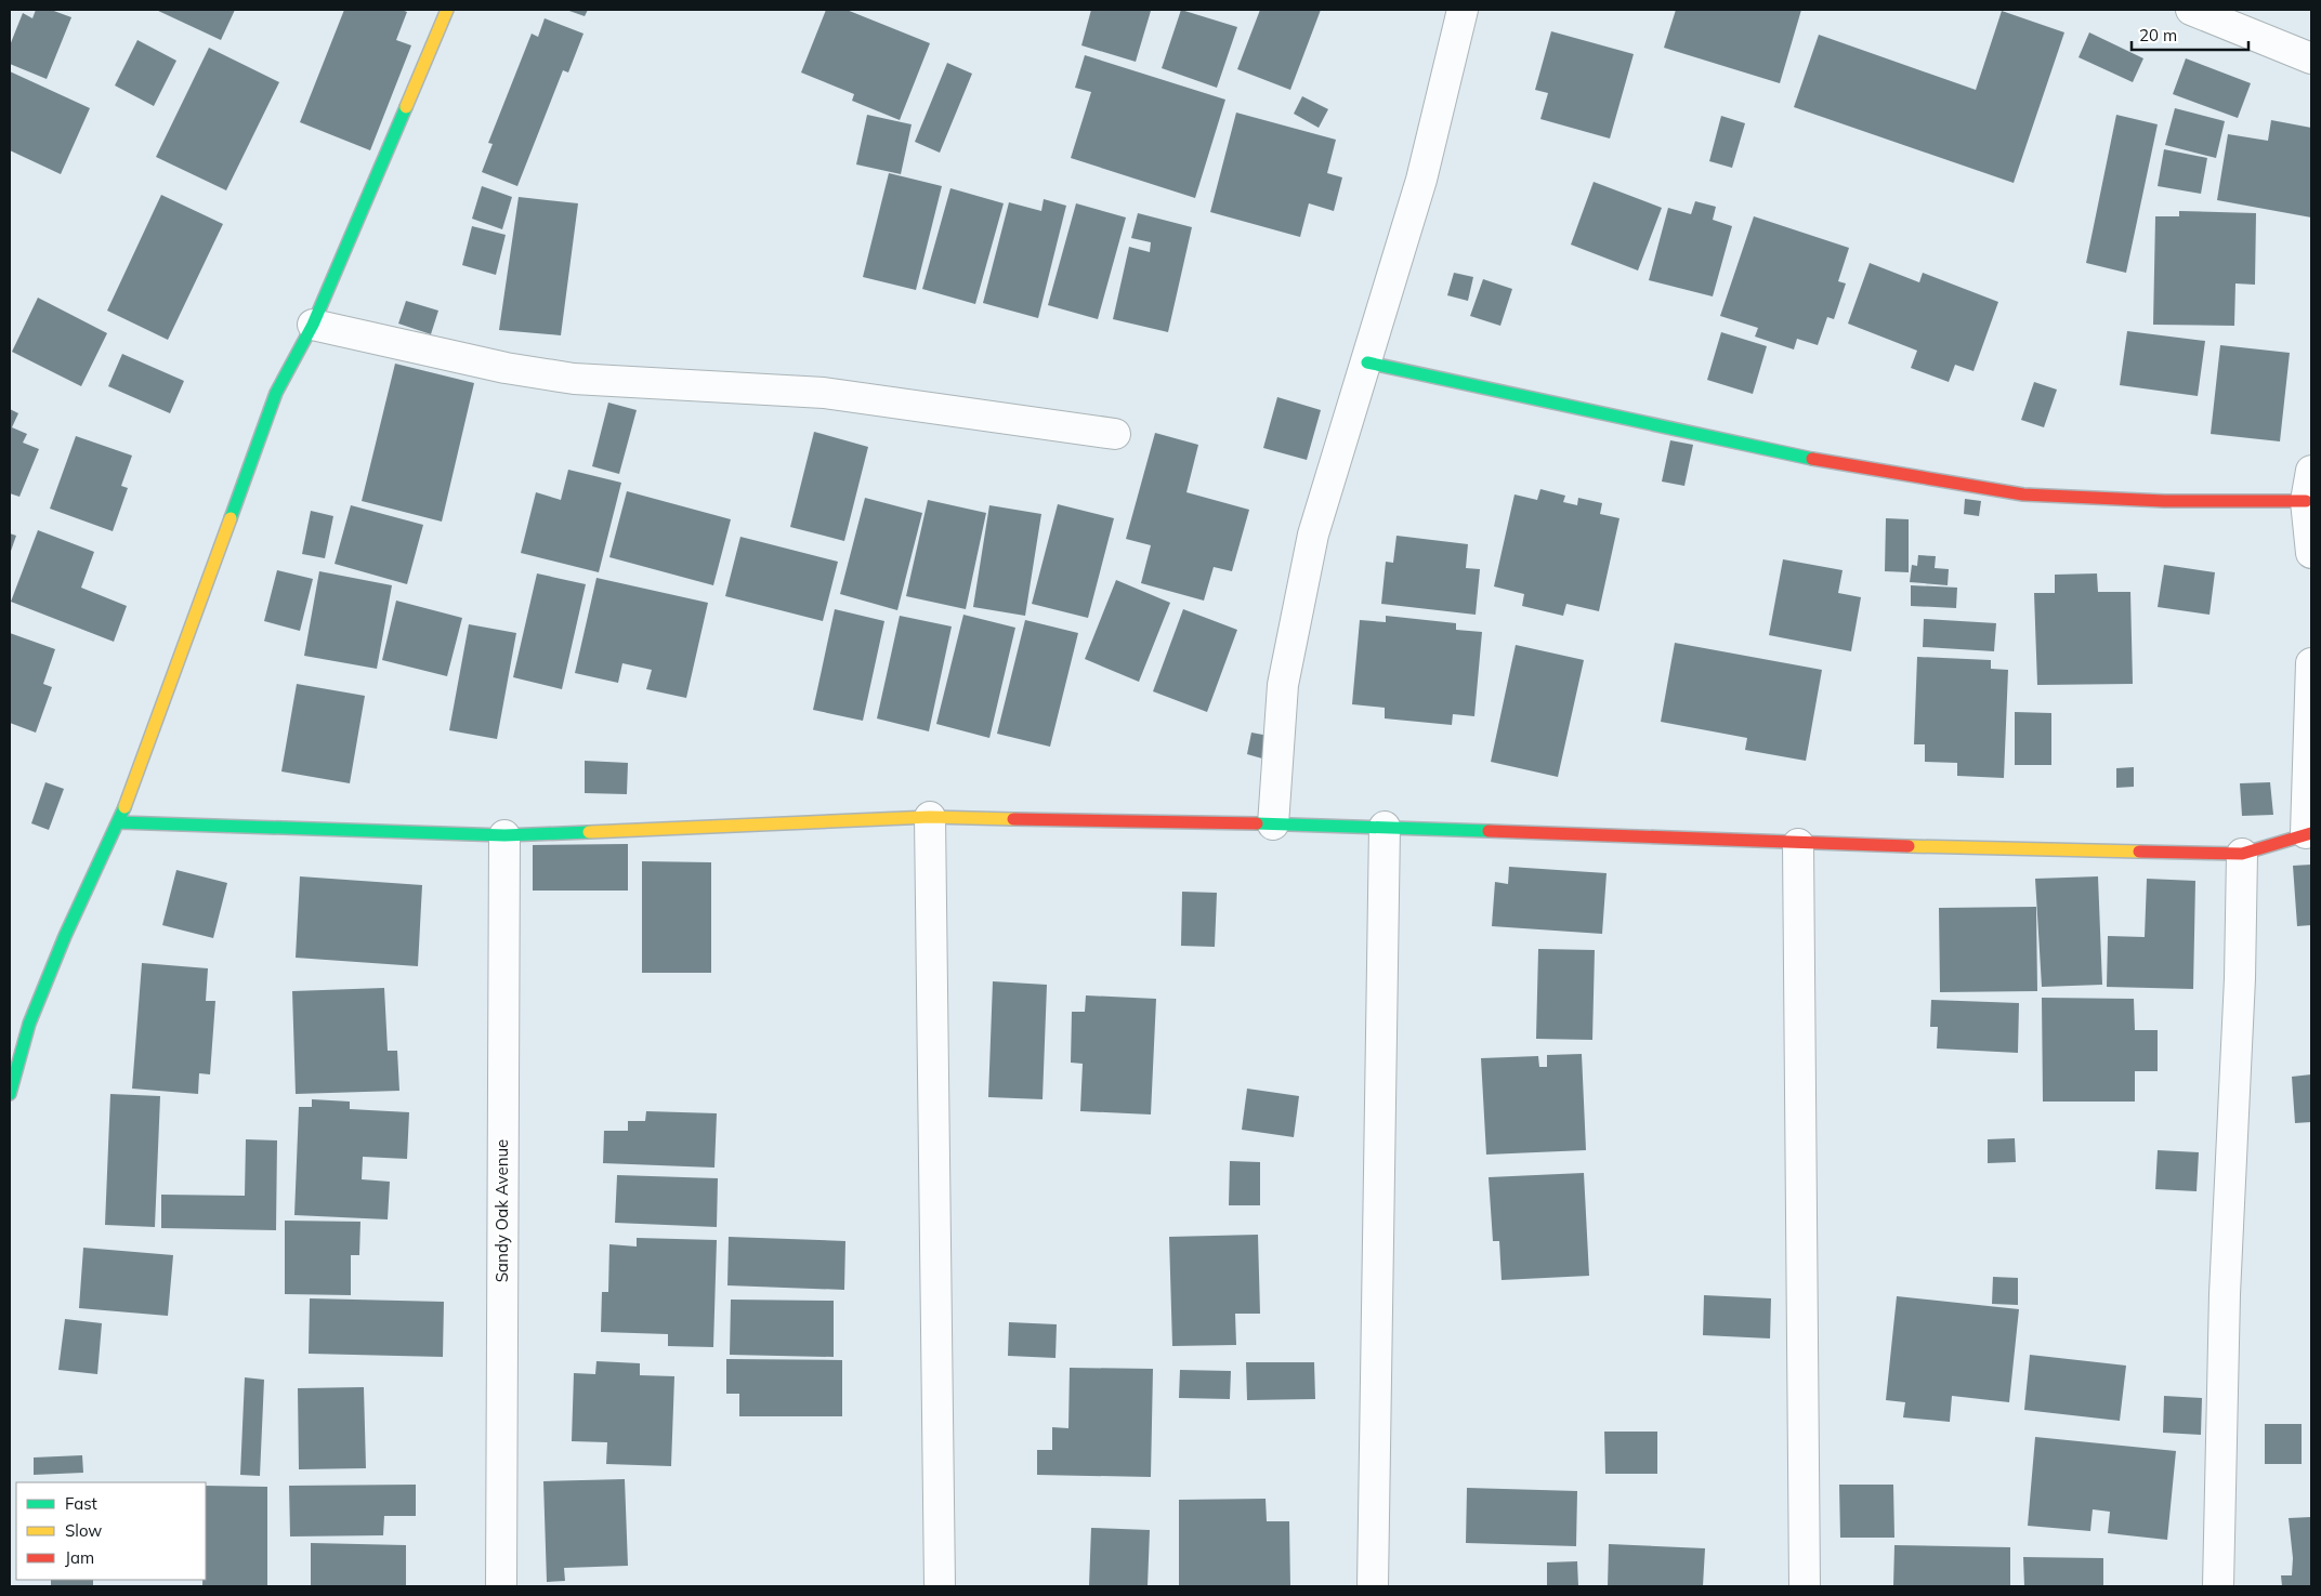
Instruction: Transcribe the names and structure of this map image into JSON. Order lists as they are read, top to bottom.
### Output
{
  "streets": {
    "street": ["Sandy Oak Avenue"]
  },
  "legend": ["Fast", "Slow", "Jam"],
  "scale_bar": "20 m"
}
